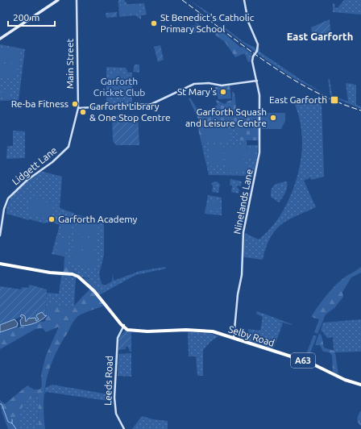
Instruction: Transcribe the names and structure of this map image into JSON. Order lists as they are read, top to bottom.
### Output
{
  "streets": {
    "highway": ["Selby Road", "A63"],
    "street": [
      "Main Street",
      "Lidgett Lane",
      "Ninelands Lane",
      "Leeds Road"
    ]
  },
  "crossings": [
    ["Main Street", "Lidgett Lane"],
    ["Ninelands Lane", "Selby Road"],
    ["Selby Road", "Leeds Road"]
  ],
  "districts": ["East Garforth"],
  "parks": ["Garforth Cricket Club"],
  "places": {
    "other": [
      "St Benedict's Catholic Primary School",
      "St Mary's",
      "Re-ba Fitness",
      "Garforth Library & One Stop Centre",
      "Garforth Squash and Leisure Centre",
      "Garforth Academy"
    ],
    "transit": ["East Garforth"]
  },
  "scale_bar": "200 m"
}
